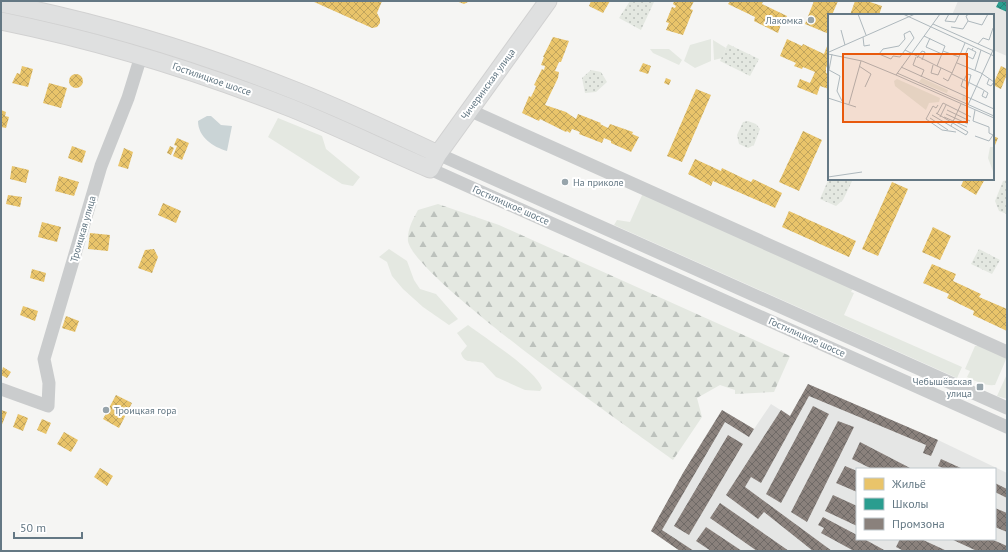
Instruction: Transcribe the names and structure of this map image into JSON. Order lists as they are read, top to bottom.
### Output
{
  "streets": {
    "main road": ["Гостилицкое шоссе", "Чичеринская улица"],
    "street": ["Троицкая улица"]
  },
  "crossings": [
    ["Гостилицкое шоссе", "Чичеринская улица"],
    ["Гостилицкое шоссе", "Троицкая улица"]
  ],
  "places": {
    "other": ["Лакомка", "На приколе", "Троицкая гора"],
    "transit": ["Чебышёвская улица"]
  },
  "legend": ["Жильё", "Школы", "Промзона"],
  "scale_bar": "50 m"
}
